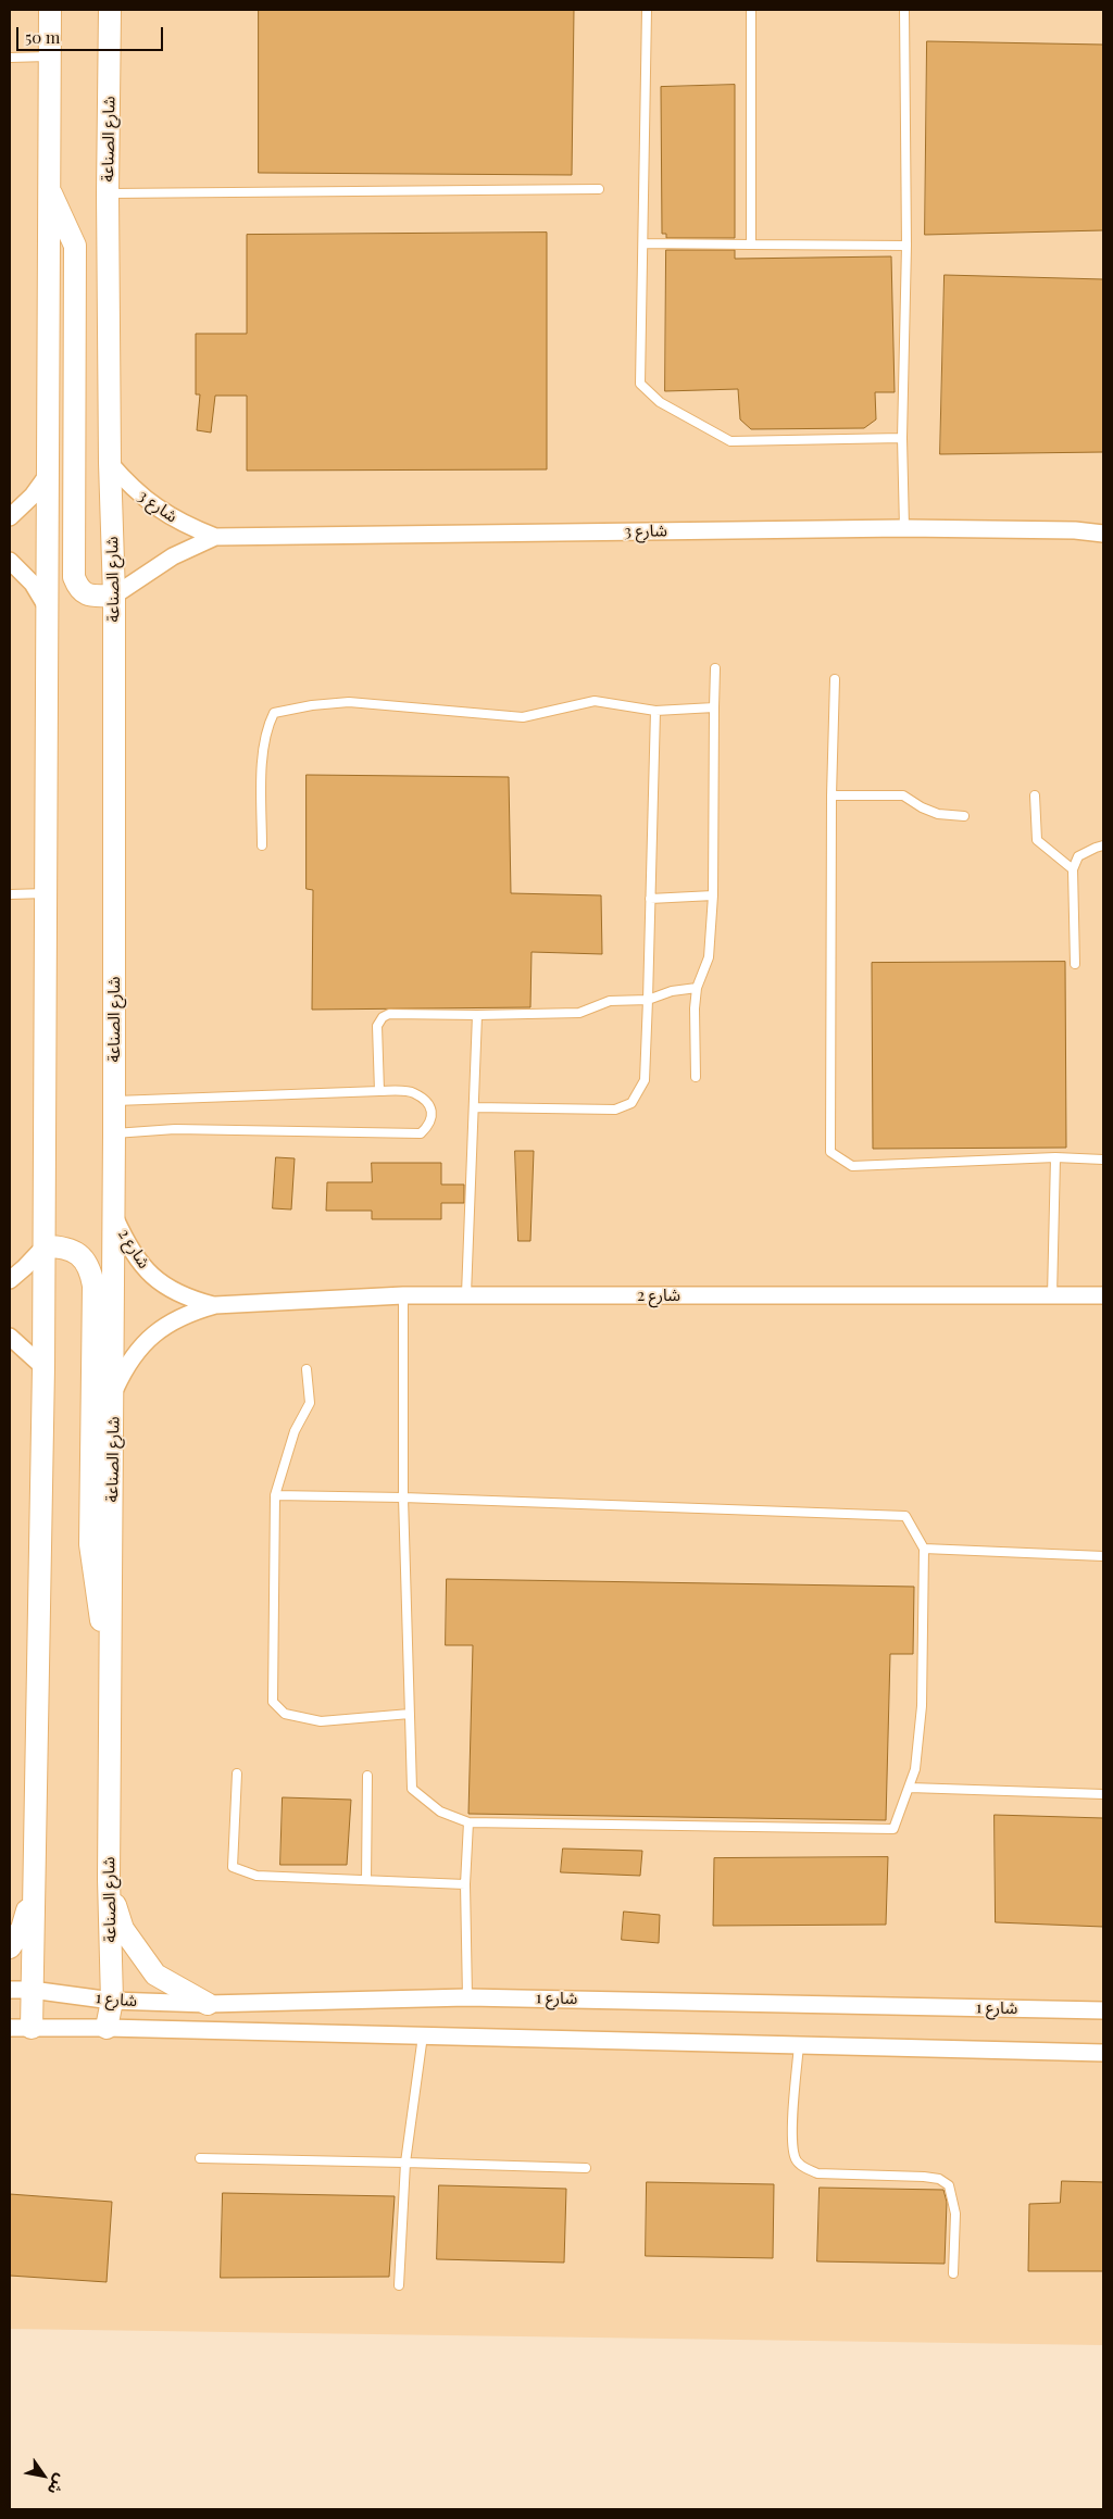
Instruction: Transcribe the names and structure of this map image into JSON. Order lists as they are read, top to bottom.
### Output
{
  "streets": {
    "street": [
      "شارع الصناعة",
      "شارع 3",
      "شارع 2",
      "شارع 1"
    ]
  },
  "crossings": [
    ["شارع الصناعة", "شارع 3"],
    ["شارع الصناعة", "شارع 2"],
    ["شارع الصناعة", "شارع 1"]
  ],
  "scale_bar": "50 m",
  "north": "bottom right"
}
